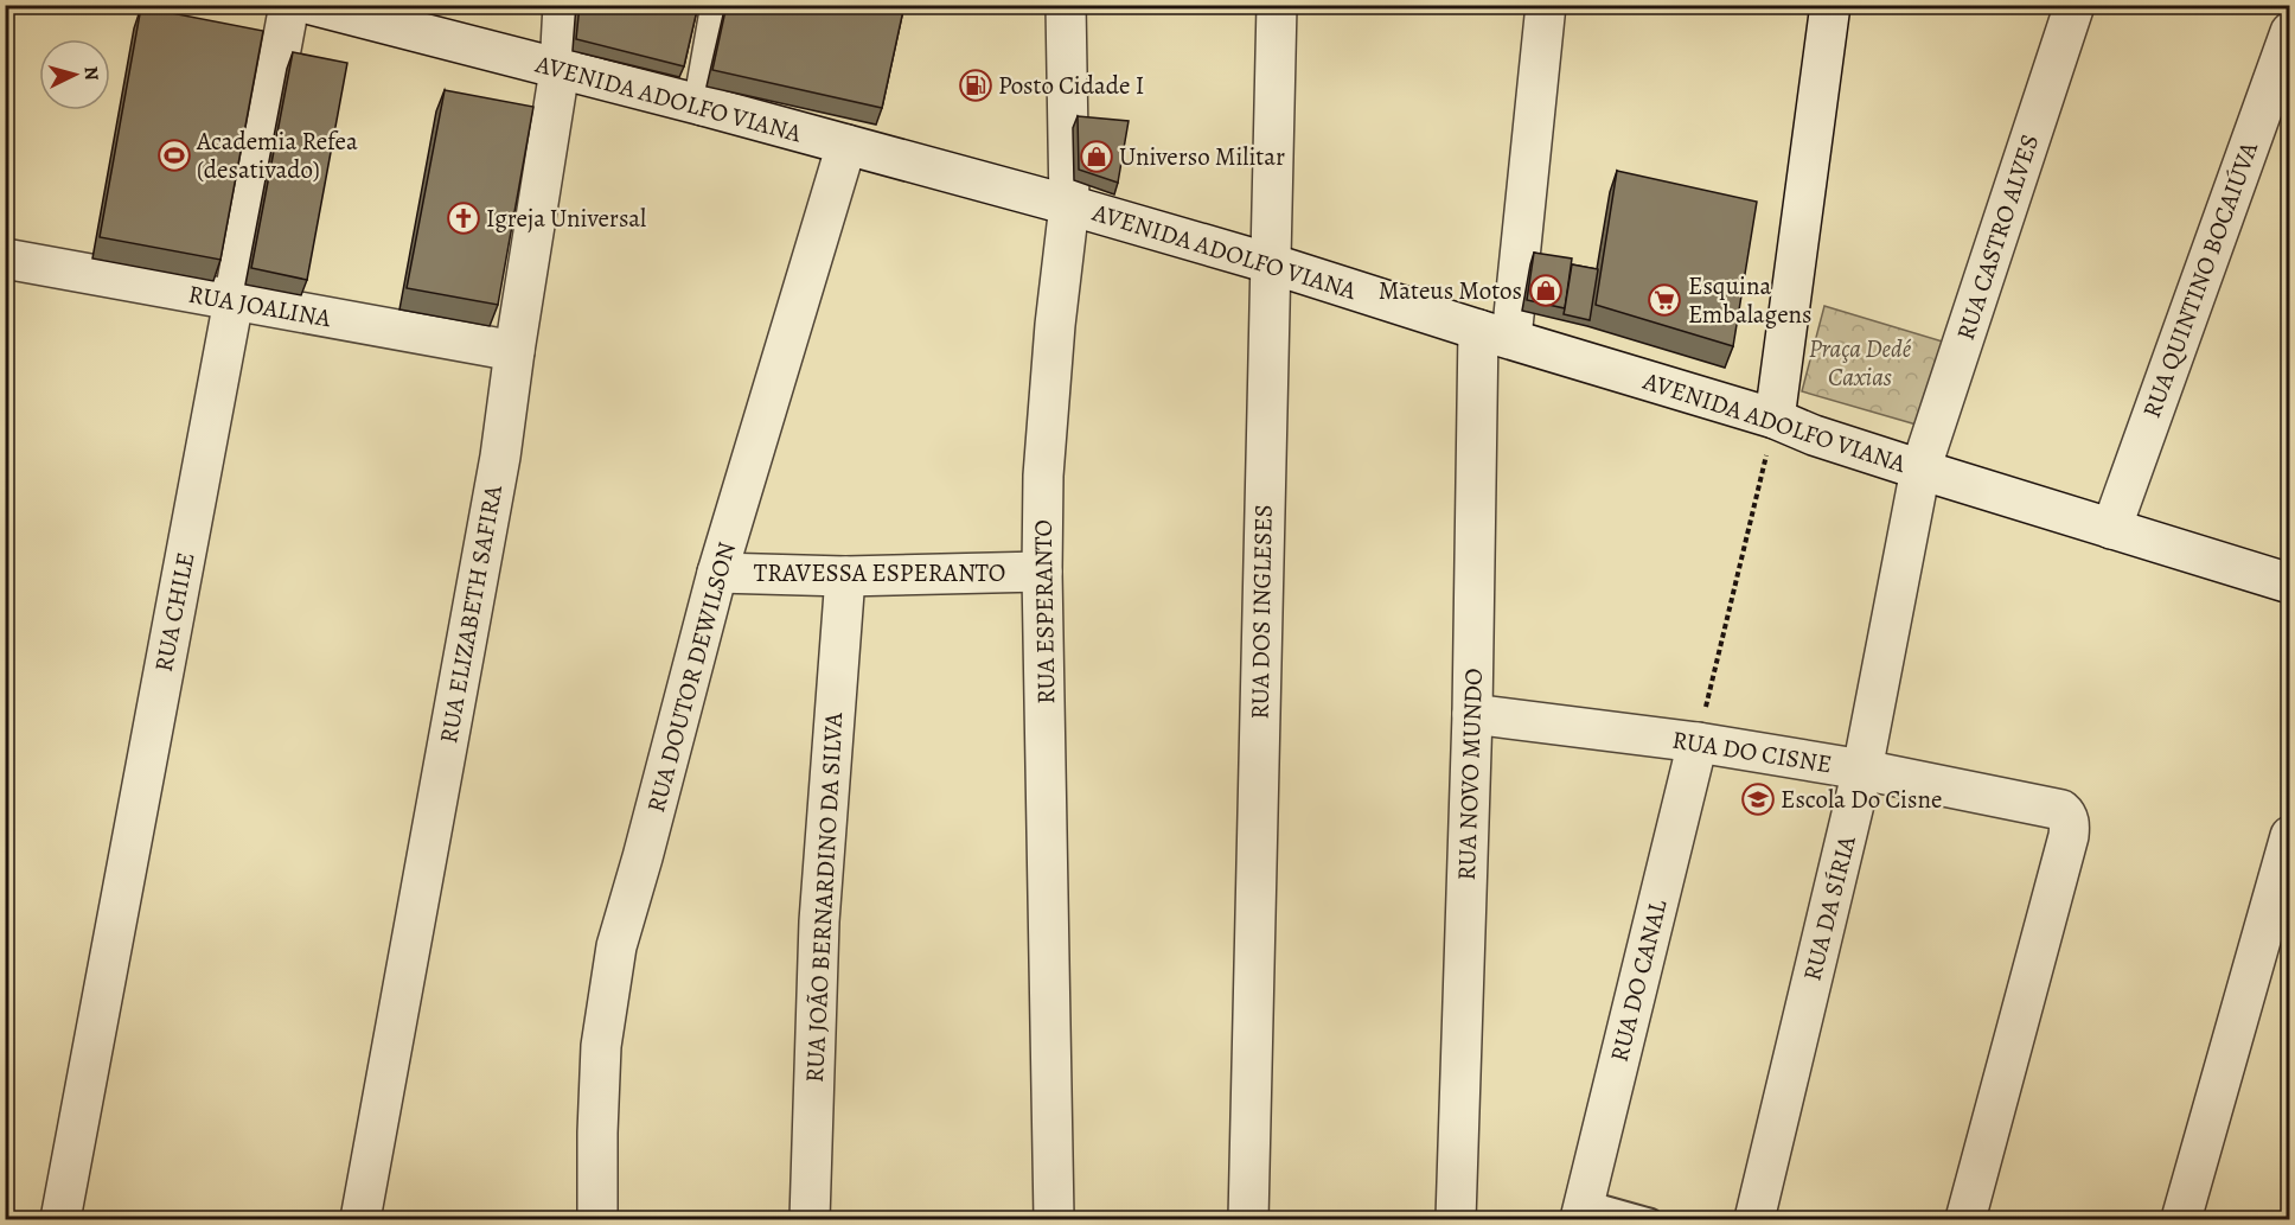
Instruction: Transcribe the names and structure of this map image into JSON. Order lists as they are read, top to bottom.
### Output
{
  "streets": {
    "street": [
      "AVENIDA ADOLFO VIANA",
      "RUA CASTRO ALVES",
      "RUA QUINTINO BOCAIÚVA",
      "RUA JOALINA",
      "TRAVESSA ESPERANTO",
      "RUA CHILE",
      "RUA ESPERANTO",
      "RUA DOS INGLESES",
      "RUA ELIZABETH SAFIRA",
      "RUA DOUTOR DEWILSON",
      "RUA DO CISNE",
      "RUA NOVO MUNDO",
      "RUA JOÃO BERNARDINO DA SILVA",
      "RUA DA SÍRIA",
      "RUA DO CANAL"
    ]
  },
  "crossings": [
    ["AVENIDA ADOLFO VIANA", "RUA CASTRO ALVES"],
    ["AVENIDA ADOLFO VIANA", "RUA QUINTINO BOCAIÚVA"],
    ["AVENIDA ADOLFO VIANA", "RUA ESPERANTO"],
    ["AVENIDA ADOLFO VIANA", "RUA DOS INGLESES"],
    ["AVENIDA ADOLFO VIANA", "RUA ELIZABETH SAFIRA"],
    ["AVENIDA ADOLFO VIANA", "RUA DOUTOR DEWILSON"],
    ["AVENIDA ADOLFO VIANA", "RUA NOVO MUNDO"],
    ["AVENIDA ADOLFO VIANA", "RUA DA SÍRIA"],
    ["RUA CASTRO ALVES", "RUA DA SÍRIA"],
    ["RUA JOALINA", "RUA CHILE"],
    ["RUA JOALINA", "RUA ELIZABETH SAFIRA"],
    ["TRAVESSA ESPERANTO", "RUA ESPERANTO"],
    ["TRAVESSA ESPERANTO", "RUA DOUTOR DEWILSON"],
    ["TRAVESSA ESPERANTO", "RUA JOÃO BERNARDINO DA SILVA"],
    ["RUA DO CISNE", "RUA NOVO MUNDO"],
    ["RUA DO CISNE", "RUA DA SÍRIA"],
    ["RUA DO CISNE", "RUA DO CANAL"]
  ],
  "parks": ["Praça Dedé Caxias"],
  "places": {
    "fuel station": ["Posto Cidade I"],
    "sports": ["Academia Refea (desativado)"],
    "shop": ["Universo Militar", "Mateus Motos"],
    "church": ["Igreja Universal"],
    "supermarket": ["Esquina Embalagens"],
    "school or university": ["Escola Do Cisne"]
  },
  "north": "right"
}
